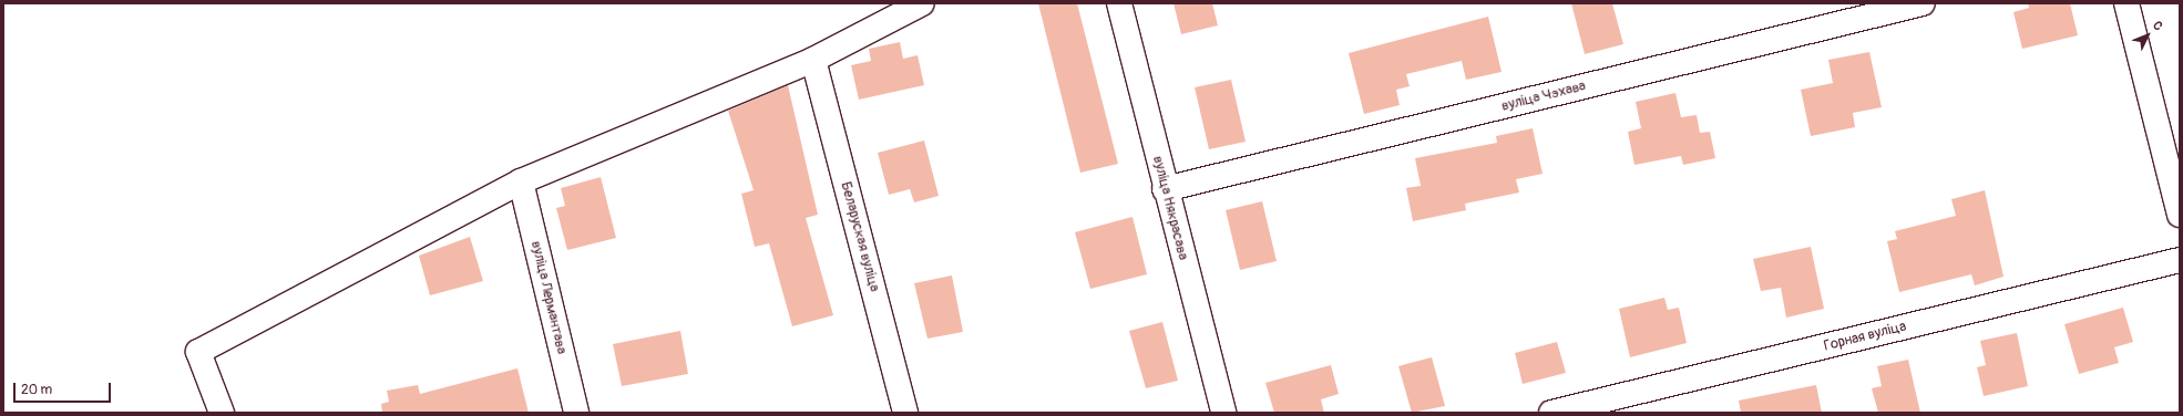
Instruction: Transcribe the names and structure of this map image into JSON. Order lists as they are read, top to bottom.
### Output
{
  "streets": {
    "street": [
      "вуліца Чэхава",
      "вуліца Някрасава",
      "Беларуская вуліца",
      "вуліца Лермантава",
      "Горная вуліца"
    ]
  },
  "crossings": [
    ["вуліца Чэхава", "вуліца Някрасава"]
  ],
  "scale_bar": "20 m",
  "north": "top right"
}
